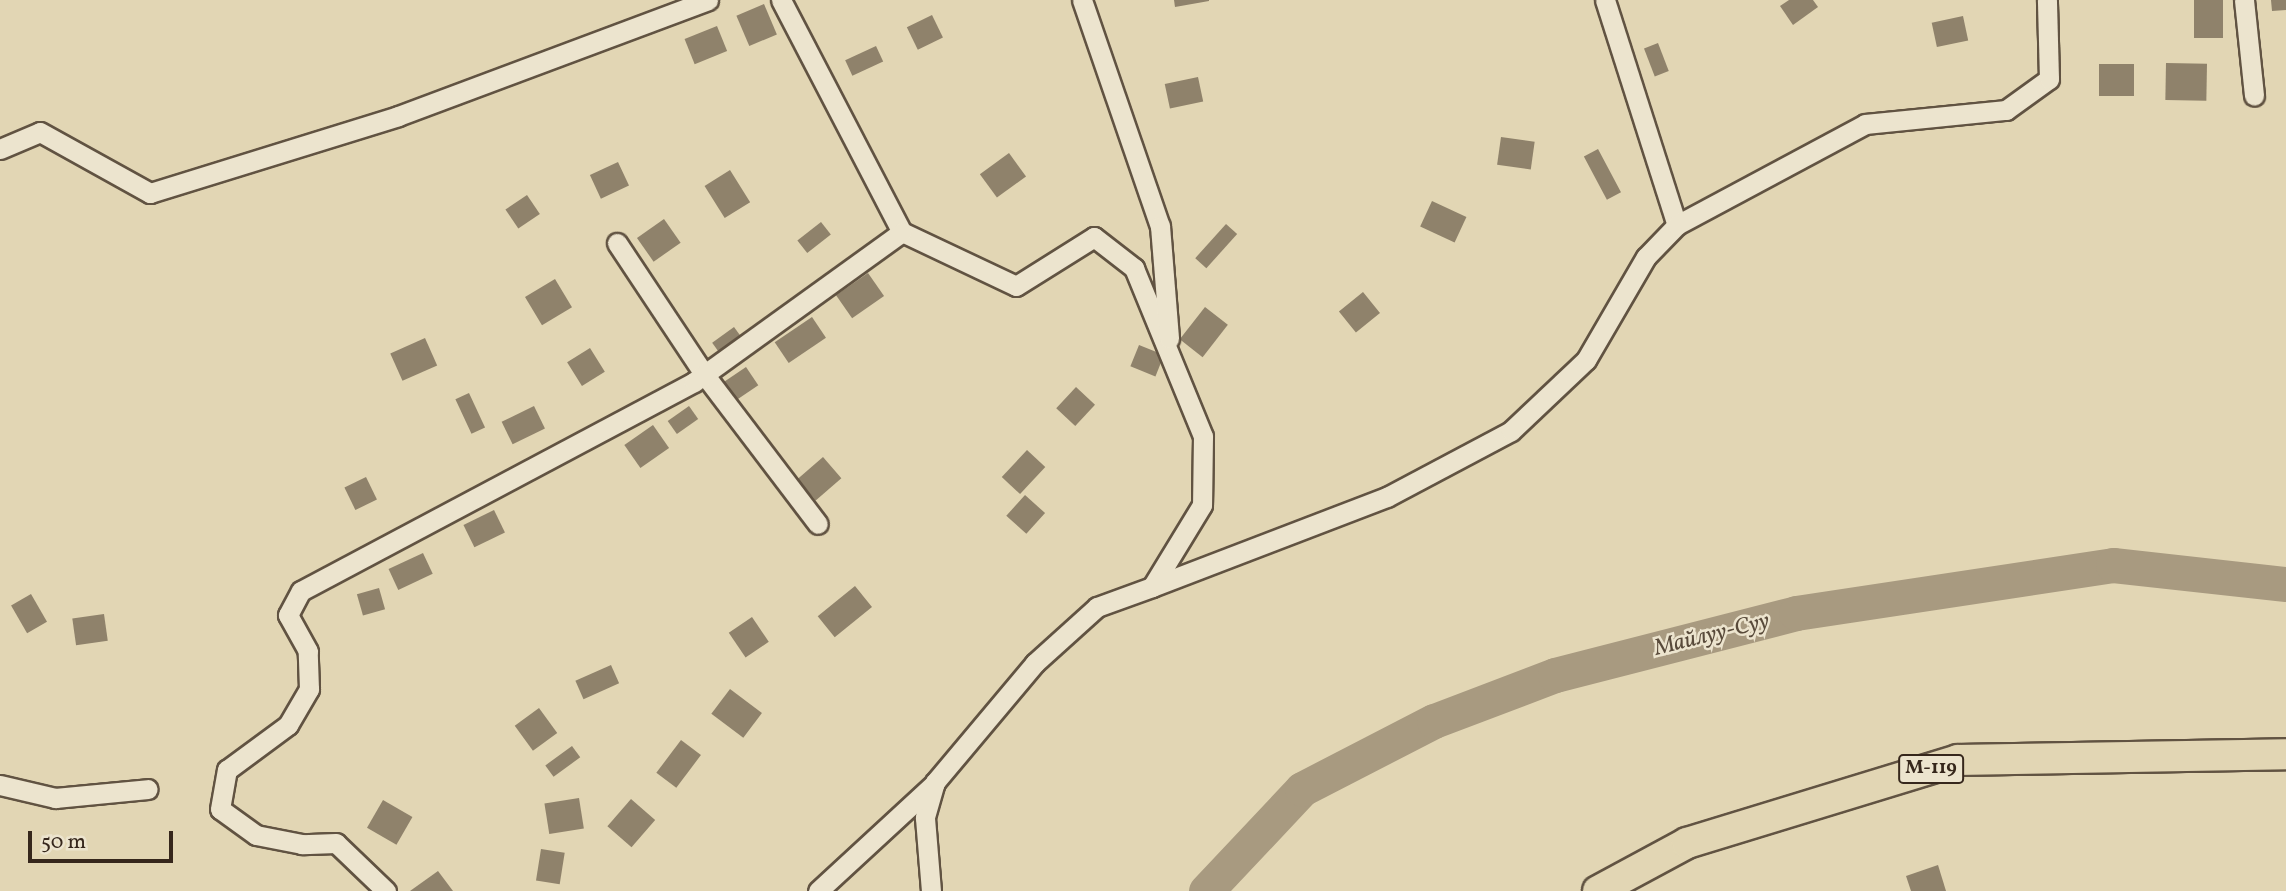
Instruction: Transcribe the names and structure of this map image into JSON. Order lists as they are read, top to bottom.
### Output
{
  "streets": {
    "main road": ["М-119"]
  },
  "water": ["Майлуу-Суу"],
  "scale_bar": "50 m"
}
